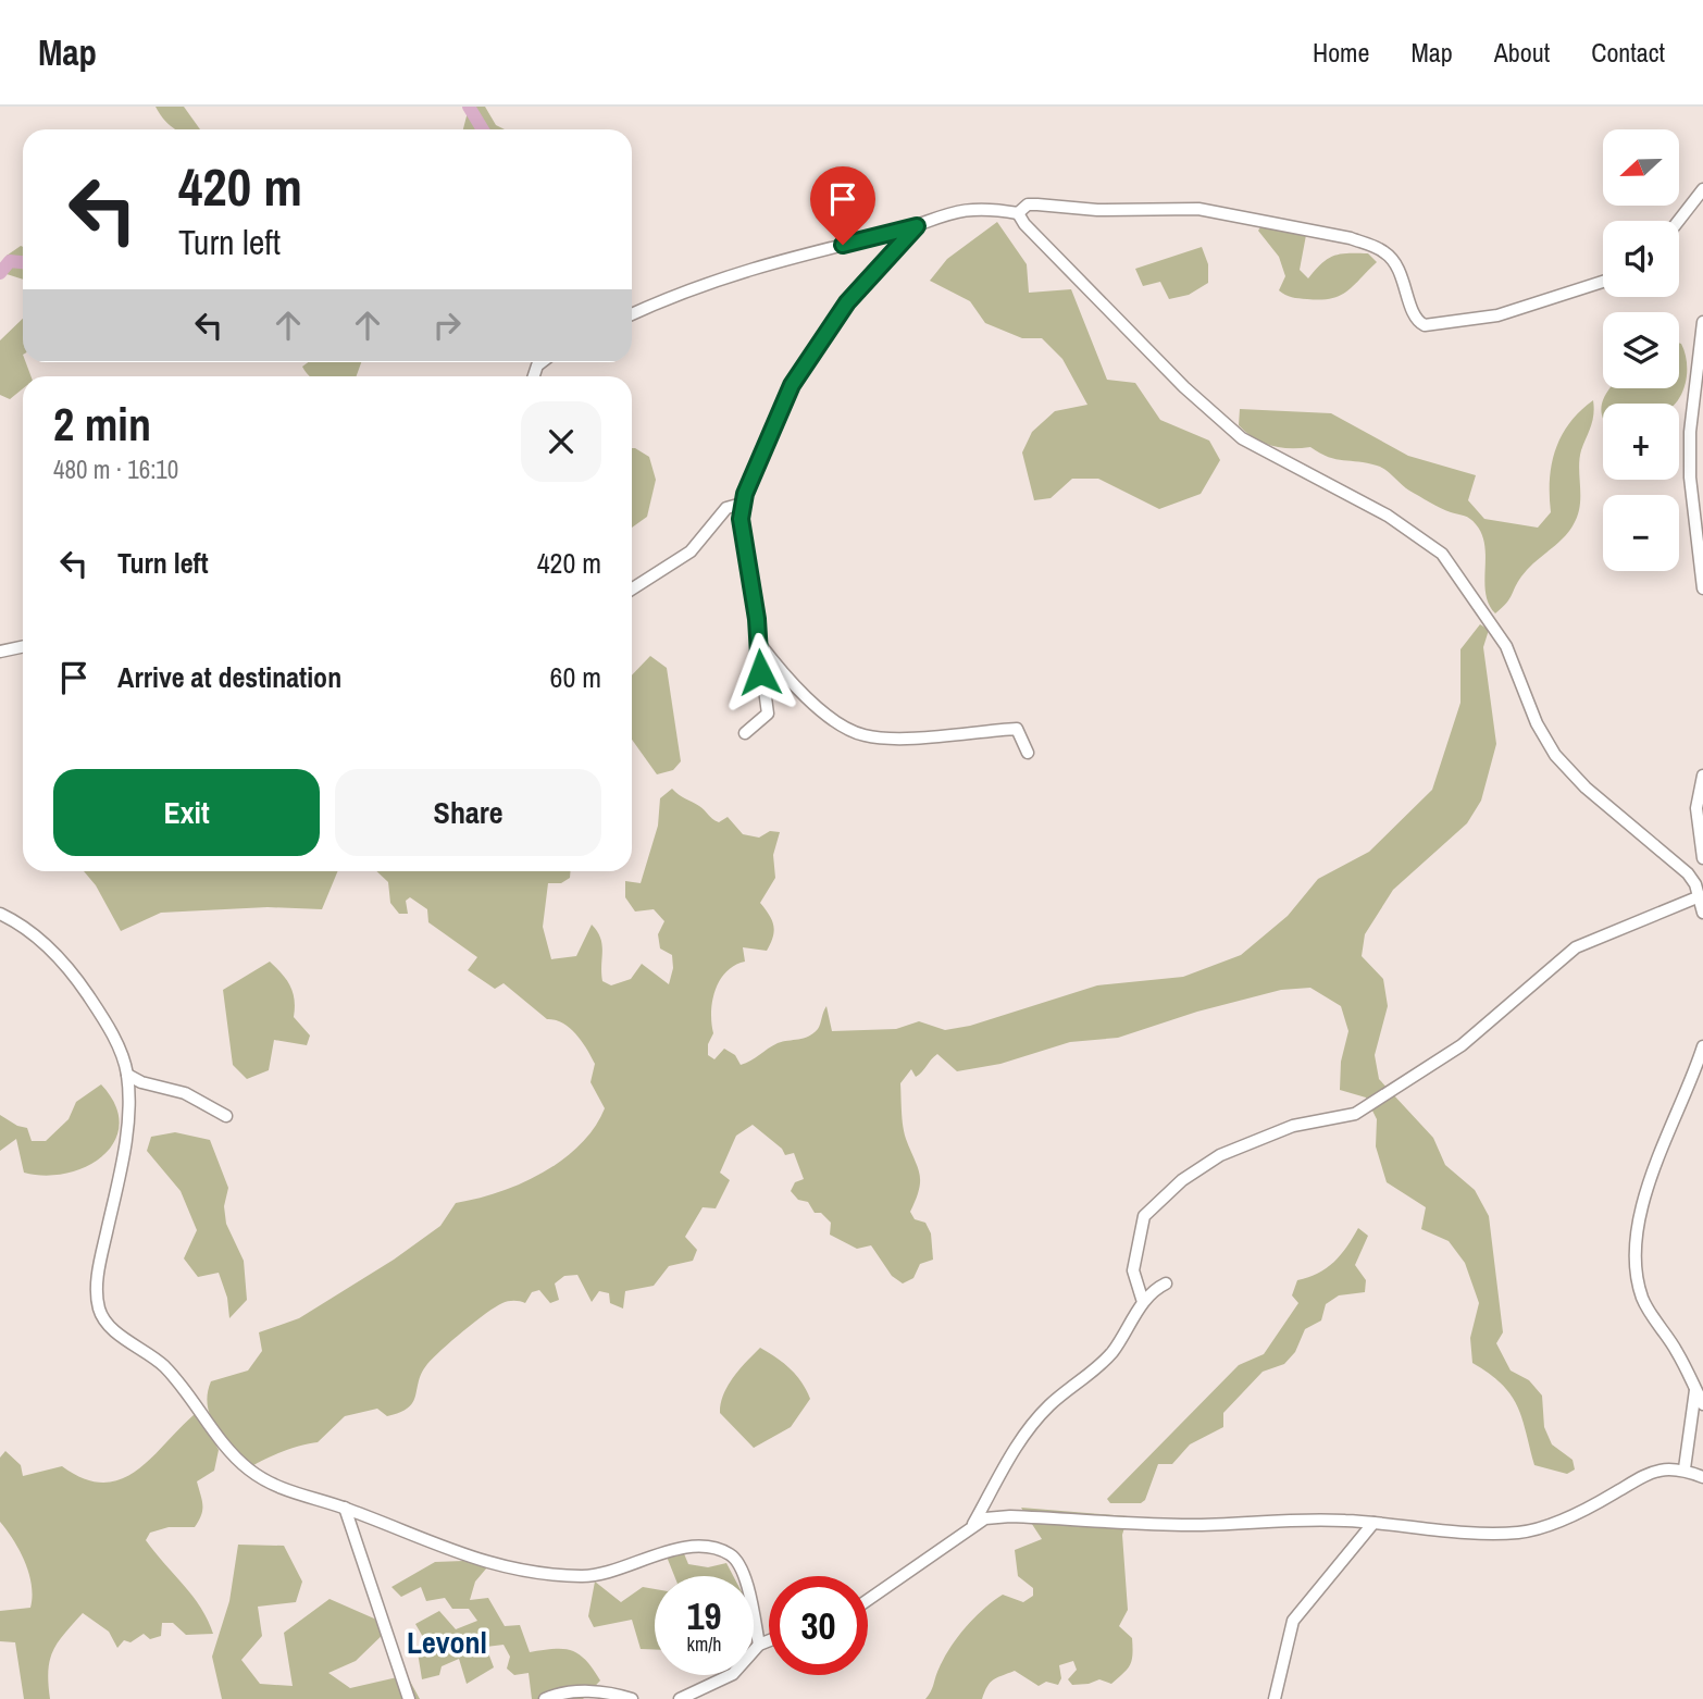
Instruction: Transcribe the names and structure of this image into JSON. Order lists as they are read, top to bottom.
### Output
{
  "districts": ["Levonl"],
  "north": "left",
  "page": {
    "header": "Map",
    "nav": [
      "Home",
      "Map",
      "About",
      "Contact"
    ],
    "map_buttons": ["+", "−"],
    "turn": ["420 m", "Turn left"],
    "heading": ["2 min", "480 m · 16:10"],
    "list": [
      {
        "name": "Turn left",
        "value": "420 m"
      },
      {
        "name": "Arrive at destination",
        "value": "60 m"
      }
    ],
    "buttons": ["Exit", "Share"],
    "speed": "19 km/h",
    "limit": "30"
  }
}
